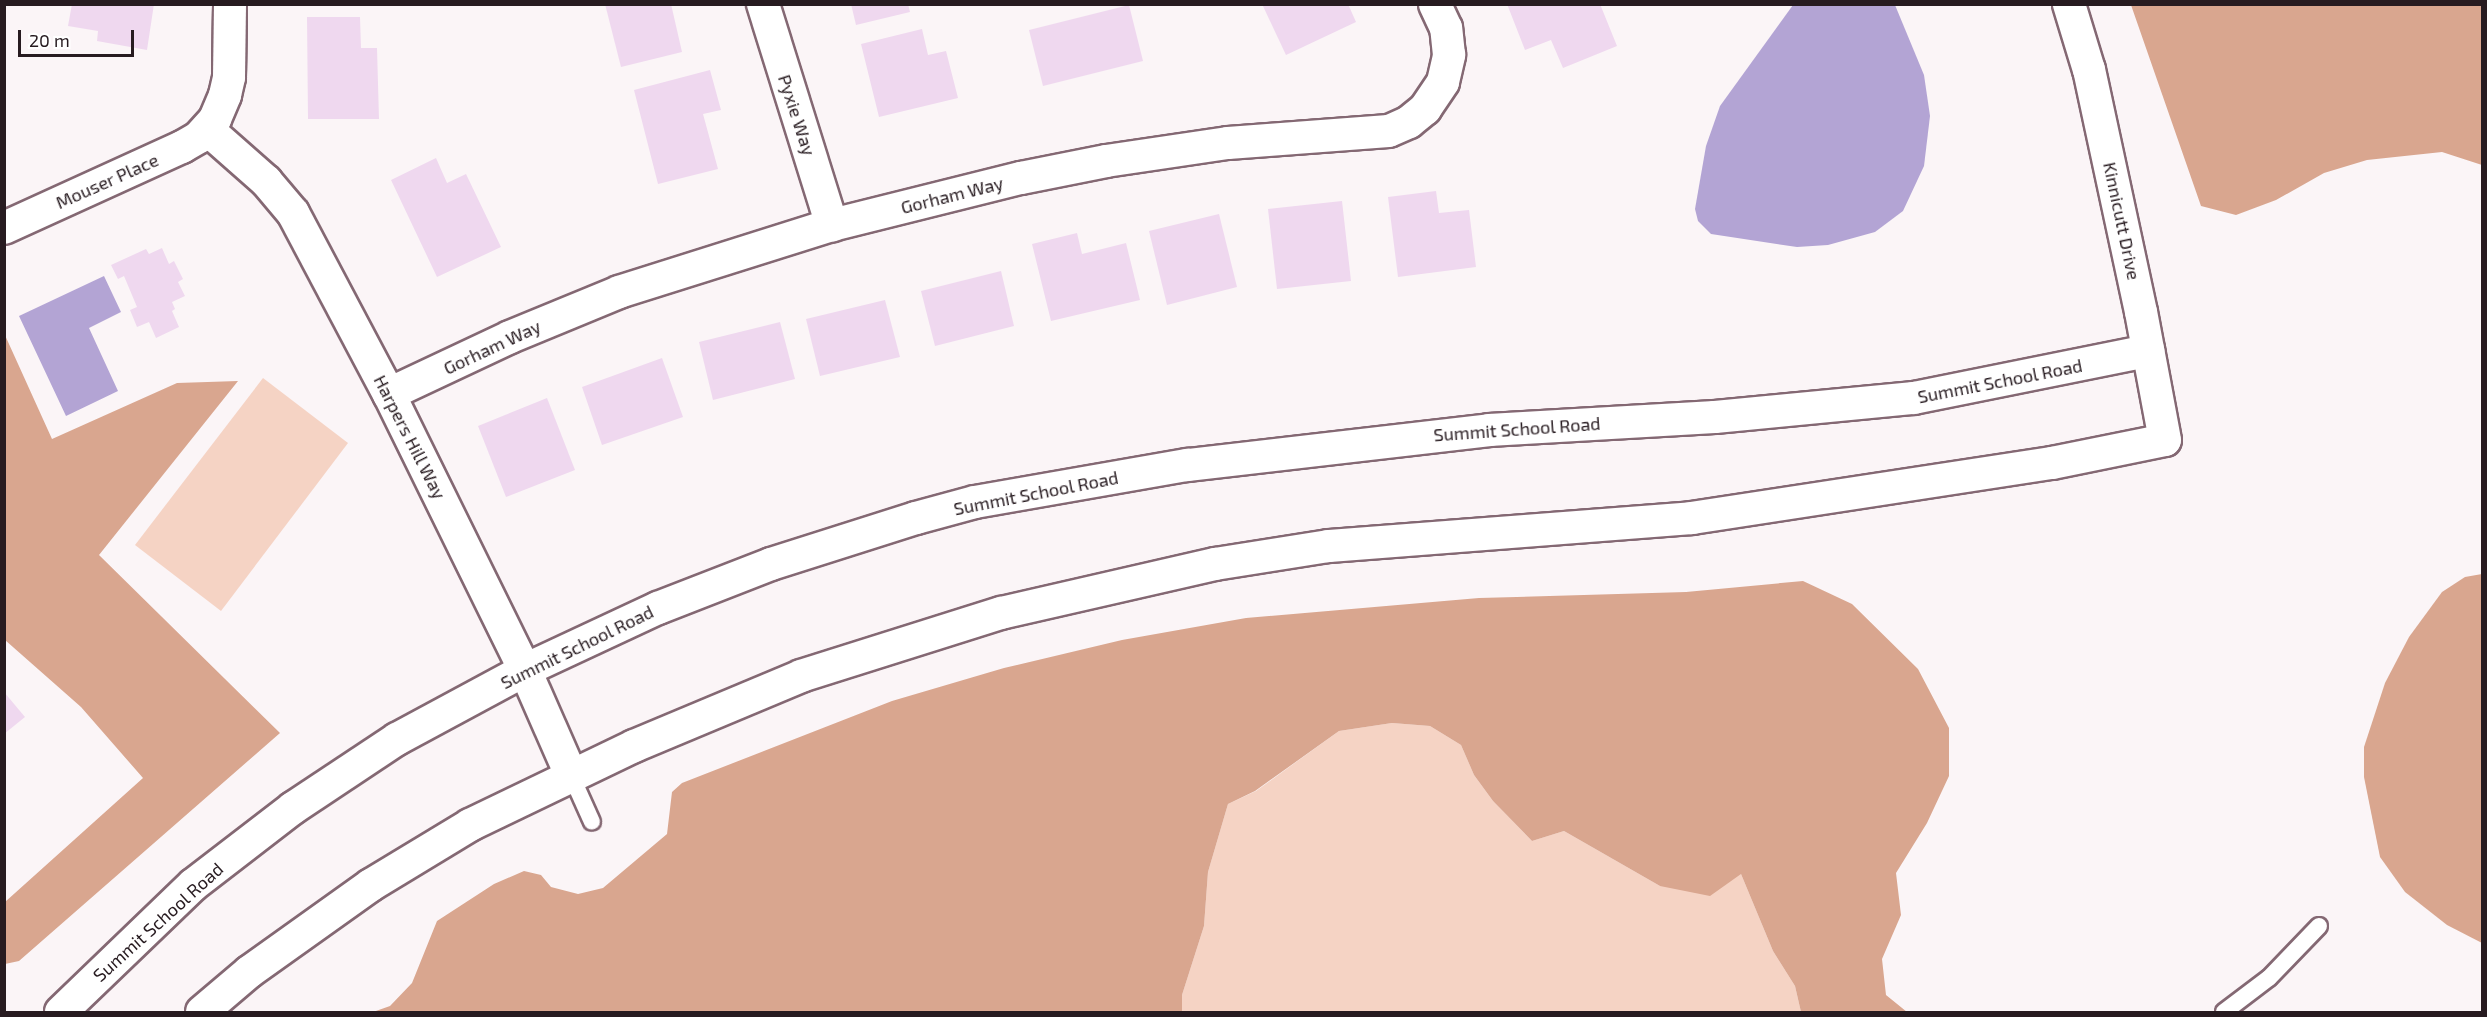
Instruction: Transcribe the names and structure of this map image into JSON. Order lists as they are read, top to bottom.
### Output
{
  "streets": {
    "street": [
      "Pyxie Way",
      "Mouser Place",
      "Gorham Way",
      "Kinnicutt Drive",
      "Summit School Road",
      "Harpers Hill Way"
    ]
  },
  "crossings": [
    ["Pyxie Way", "Gorham Way"],
    ["Mouser Place", "Harpers Hill Way"],
    ["Gorham Way", "Harpers Hill Way"],
    ["Kinnicutt Drive", "Summit School Road"],
    ["Kinnicutt Drive", "Harpers Hill Way"],
    ["Summit School Road", "Harpers Hill Way"]
  ],
  "scale_bar": "20 m"
}
